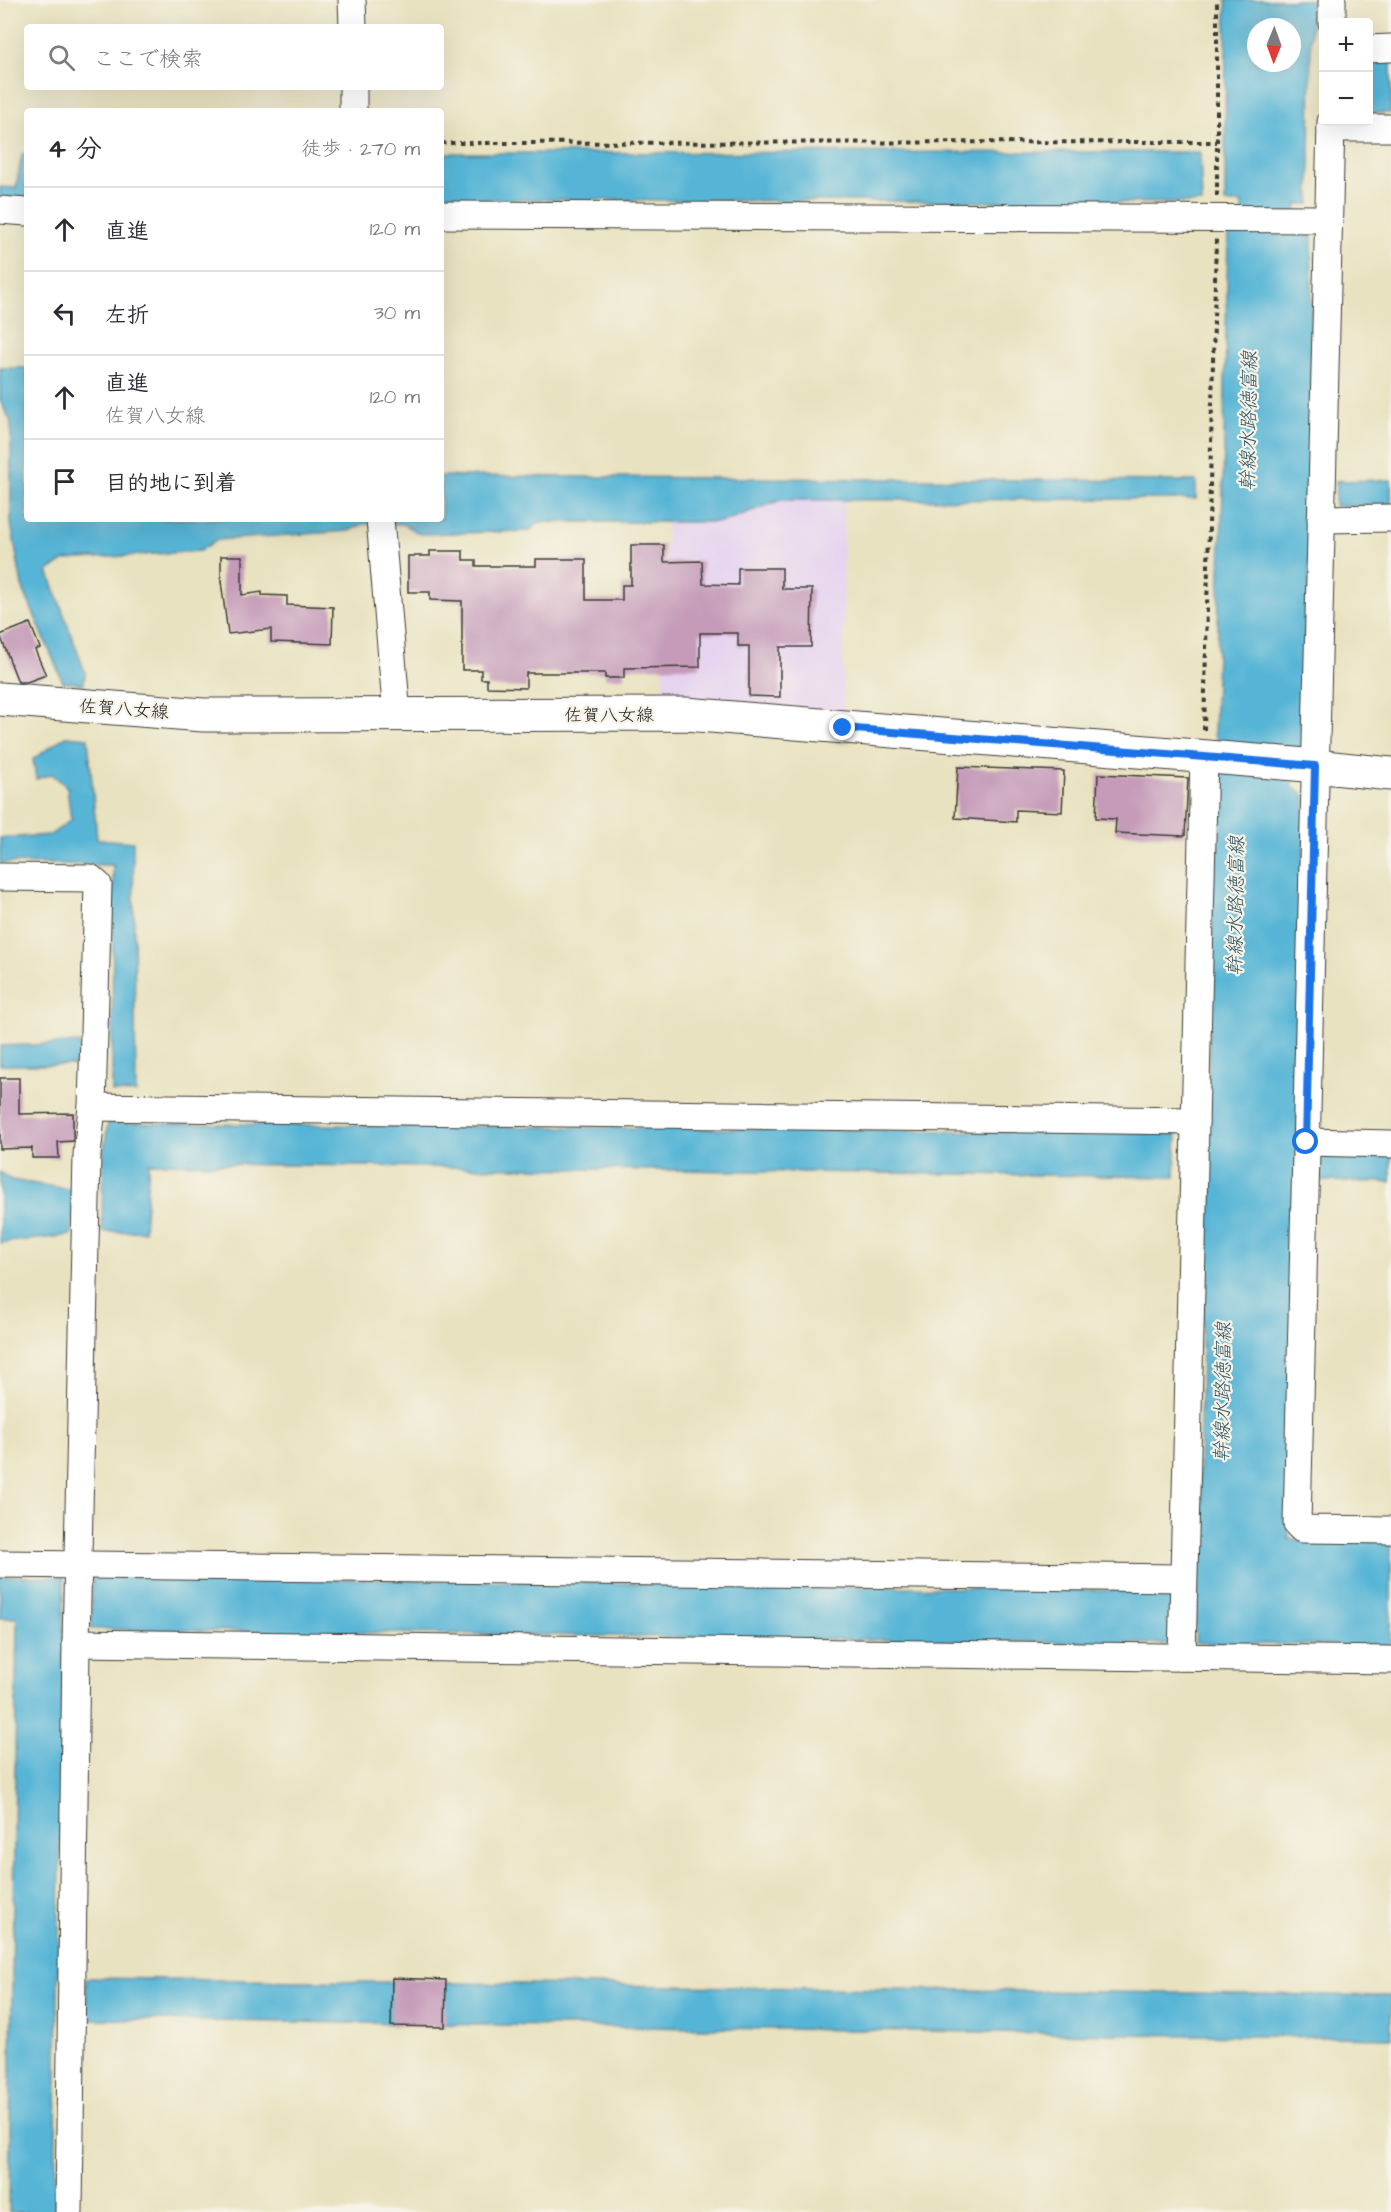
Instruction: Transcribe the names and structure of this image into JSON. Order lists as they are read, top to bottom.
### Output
{
  "streets": {
    "main road": ["佐賀八女線"]
  },
  "water": ["幹線水路徳富線"],
  "north": "bottom",
  "page": {
    "map_buttons": ["+", "−"],
    "search": "ここで検索",
    "heading": ["4 分", "徒歩 · 270 m"],
    "list": [
      ["直進", "120 m"],
      ["左折", "30 m"],
      ["直進", "佐賀八女線", "120 m"],
      "目的地に到着"
    ]
  }
}
